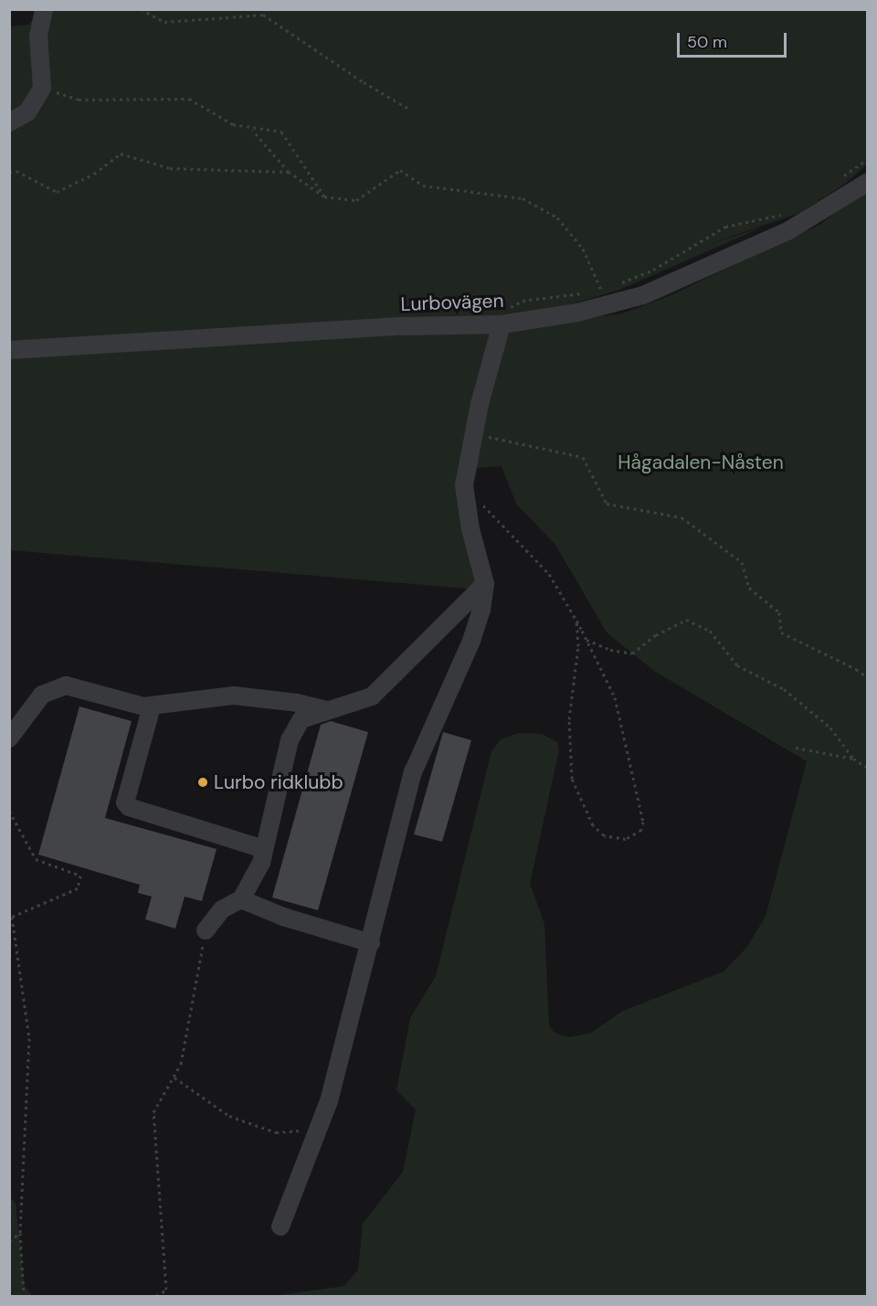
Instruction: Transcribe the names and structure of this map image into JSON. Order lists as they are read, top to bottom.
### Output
{
  "streets": {
    "street": ["Lurbovägen"]
  },
  "parks": ["Hågadalen-Nåsten"],
  "places": ["Lurbo ridklubb"],
  "scale_bar": "50 m"
}
